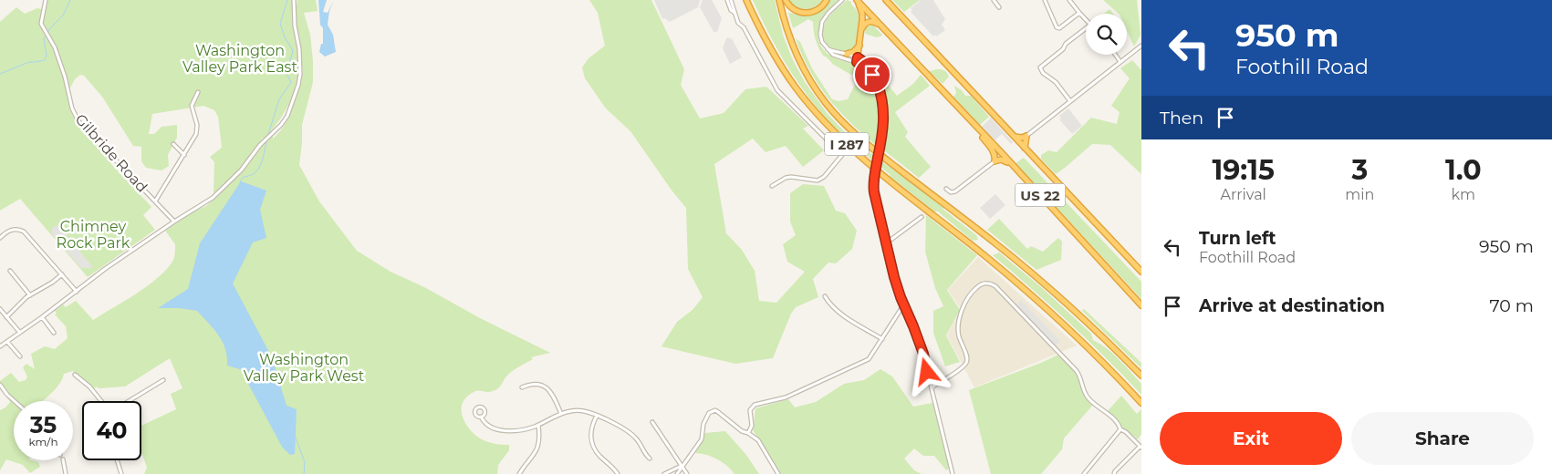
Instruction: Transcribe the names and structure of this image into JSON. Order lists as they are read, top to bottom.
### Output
{
  "streets": {
    "highway": ["I 287", "US 22"],
    "street": ["Gilbride Road"]
  },
  "parks": ["Washington Valley Park East", "Chimney Rock Park", "Washington Valley Park West"],
  "page": {
    "turn": ["950 m", "Foothill Road"],
    "then": "Then",
    "eta": [
      "19:15",
      "Arrival",
      "3",
      "min",
      "1.0",
      "km"
    ],
    "list": [
      {
        "name": "Turn left",
        "note": "Foothill Road",
        "value": "950 m"
      },
      {
        "name": "Arrive at destination",
        "value": "70 m"
      }
    ],
    "speed": "35 km/h",
    "limit": "40",
    "buttons": ["Exit", "Share"]
  }
}
